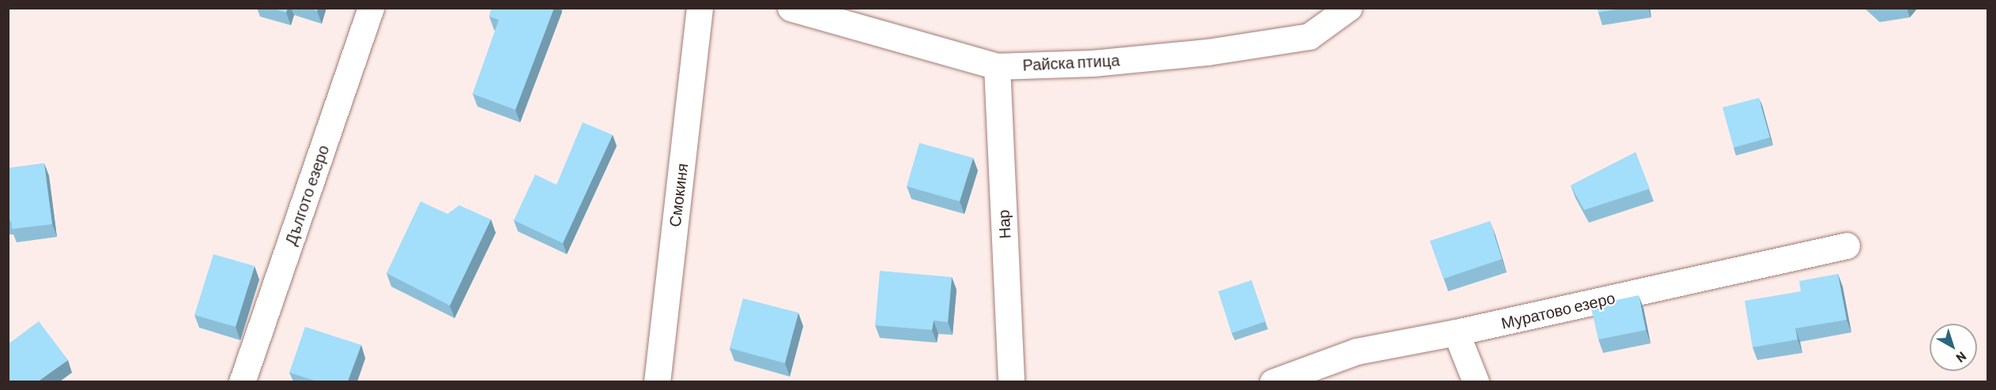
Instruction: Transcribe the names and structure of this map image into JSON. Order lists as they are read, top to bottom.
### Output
{
  "streets": {
    "street": [
      "Райска птица",
      "Дългото езеро",
      "Смокиня",
      "Нар",
      "Муратово езеро"
    ]
  },
  "crossings": [
    ["Райска птица", "Нар"]
  ],
  "north": "bottom right"
}
